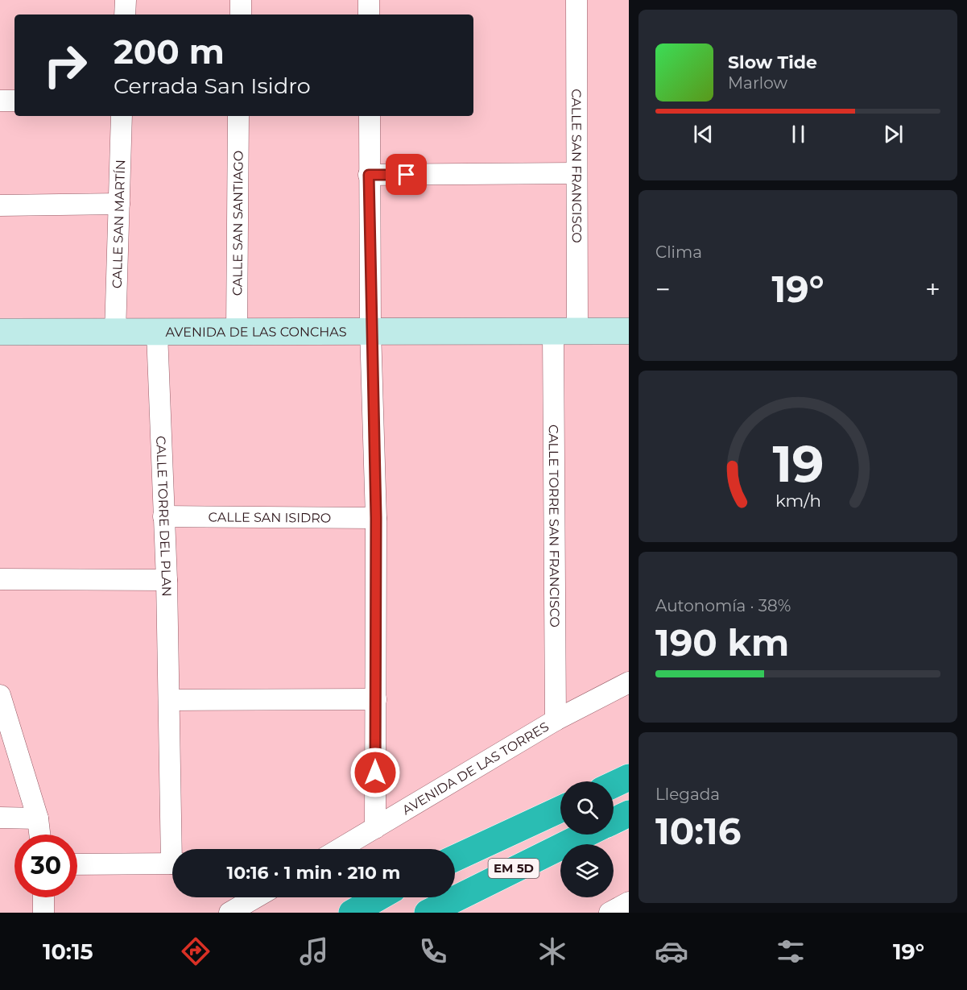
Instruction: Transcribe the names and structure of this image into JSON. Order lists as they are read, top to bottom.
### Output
{
  "streets": {
    "highway": ["EM 5D"],
    "street": [
      "CALLE SAN FRANCISCO",
      "CALLE SAN SANTIAGO",
      "CALLE SAN MARTÍN",
      "AVENIDA DE LAS CONCHAS",
      "CALLE TORRE DEL PLAN",
      "CALLE SAN ISIDRO",
      "CALLE TORRE SAN FRANCISCO",
      "AVENIDA DE LAS TORRES"
    ]
  },
  "crossings": [
    ["CALLE SAN FRANCISCO", "AVENIDA DE LAS CONCHAS"],
    ["CALLE SAN FRANCISCO", "CALLE TORRE SAN FRANCISCO"],
    ["CALLE SAN SANTIAGO", "AVENIDA DE LAS CONCHAS"],
    ["CALLE SAN MARTÍN", "AVENIDA DE LAS CONCHAS"],
    ["AVENIDA DE LAS CONCHAS", "CALLE TORRE DEL PLAN"],
    ["AVENIDA DE LAS CONCHAS", "CALLE TORRE SAN FRANCISCO"],
    ["CALLE TORRE DEL PLAN", "CALLE SAN ISIDRO"],
    ["CALLE TORRE SAN FRANCISCO", "AVENIDA DE LAS TORRES"]
  ],
  "page": {
    "turn": ["200 m", "Cerrada San Isidro"],
    "song": ["Slow Tide", "Marlow"],
    "tile": [
      "Clima",
      ["Autonomía · 38%", "190 km"],
      ["Llegada", "10:16"]
    ],
    "heat": ["−", "19°", "+"],
    "limit": "30",
    "trip": "10:16 · 1 min · 210 m",
    "tabs": ["10:15", "19°"],
    "gauge": ["19", "km/h"]
  }
}
